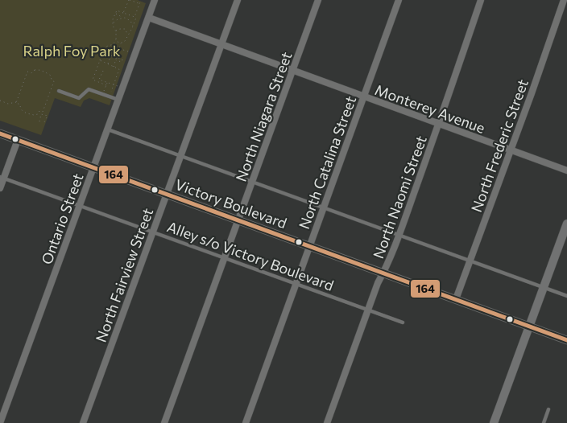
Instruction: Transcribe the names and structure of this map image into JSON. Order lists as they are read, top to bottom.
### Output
{
  "streets": {
    "main road": ["Victory Boulevard"],
    "street": [
      "Monterey Avenue",
      "North Niagara Street",
      "North Frederic Street",
      "North Catalina Street",
      "North Naomi Street",
      "Ontario Street",
      "North Fairview Street"
    ],
    "lane": ["Alley s/o Victory Boulevard"]
  },
  "crossings": [
    ["Monterey Avenue", "North Niagara Street"],
    ["Monterey Avenue", "North Frederic Street"],
    ["Monterey Avenue", "North Catalina Street"],
    ["Monterey Avenue", "North Naomi Street"],
    ["Monterey Avenue", "Ontario Street"],
    ["Monterey Avenue", "North Fairview Street"],
    ["North Niagara Street", "Victory Boulevard"],
    ["North Niagara Street", "Alley s/o Victory Boulevard"],
    ["North Frederic Street", "Victory Boulevard"],
    ["North Catalina Street", "Victory Boulevard"],
    ["North Catalina Street", "Alley s/o Victory Boulevard"],
    ["North Naomi Street", "Victory Boulevard"],
    ["North Naomi Street", "Alley s/o Victory Boulevard"],
    ["Victory Boulevard", "Ontario Street"],
    ["Victory Boulevard", "North Fairview Street"],
    ["Ontario Street", "Alley s/o Victory Boulevard"],
    ["Alley s/o Victory Boulevard", "North Fairview Street"]
  ],
  "parks": ["Ralph Foy Park"],
  "lines": ["transit line 164"]
}
